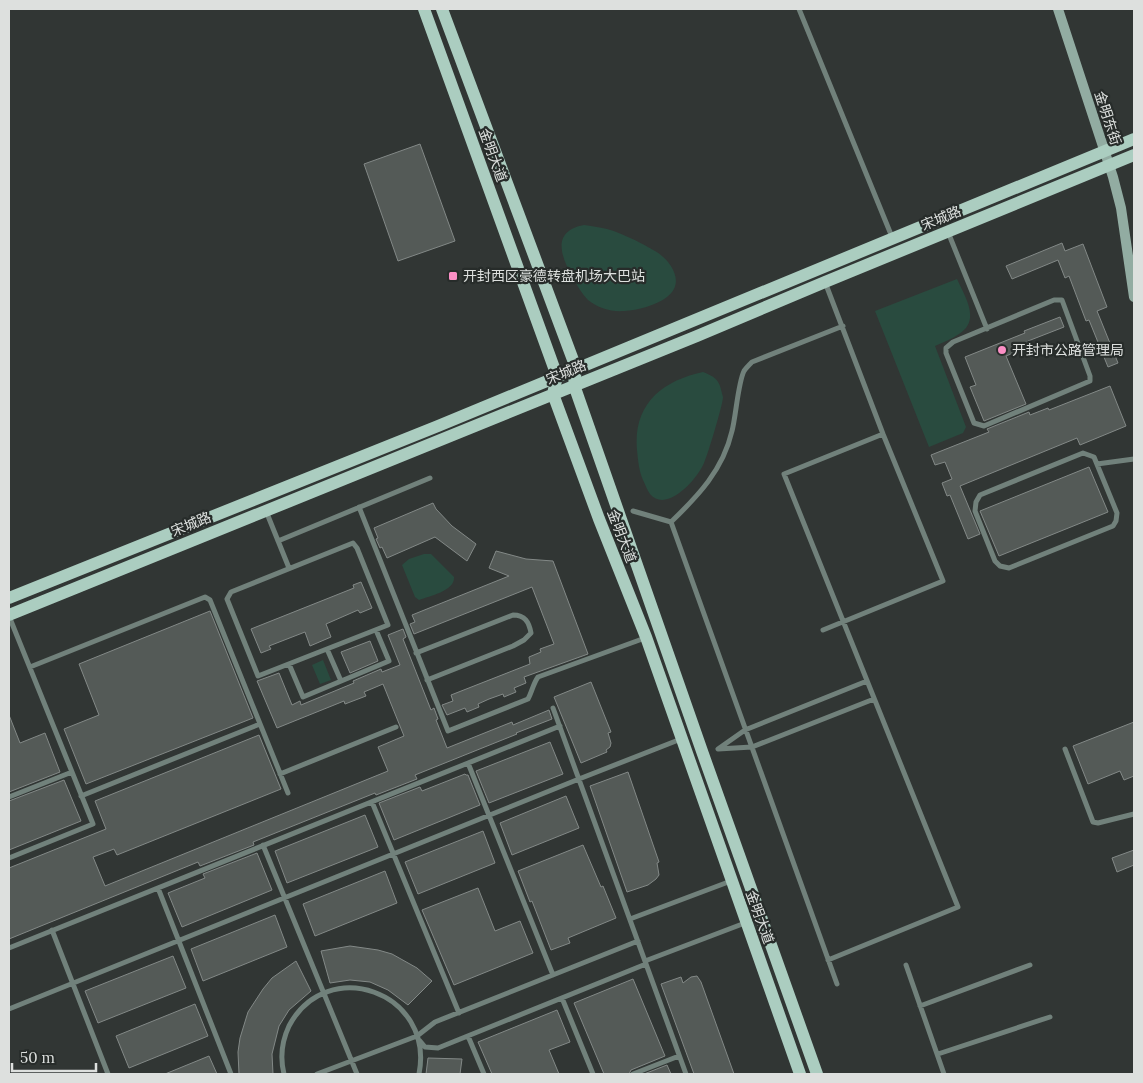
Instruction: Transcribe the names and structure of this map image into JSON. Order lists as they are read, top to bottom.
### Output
{
  "streets": {
    "main road": ["金明大道", "宋城路"],
    "street": ["金明东街"]
  },
  "crossings": [
    ["金明东街", "宋城路"],
    ["金明大道", "宋城路"]
  ],
  "places": {
    "transit": ["开封西区豪德转盘机场大巴站"],
    "other": ["开封市公路管理局"]
  },
  "scale_bar": "50 m"
}
